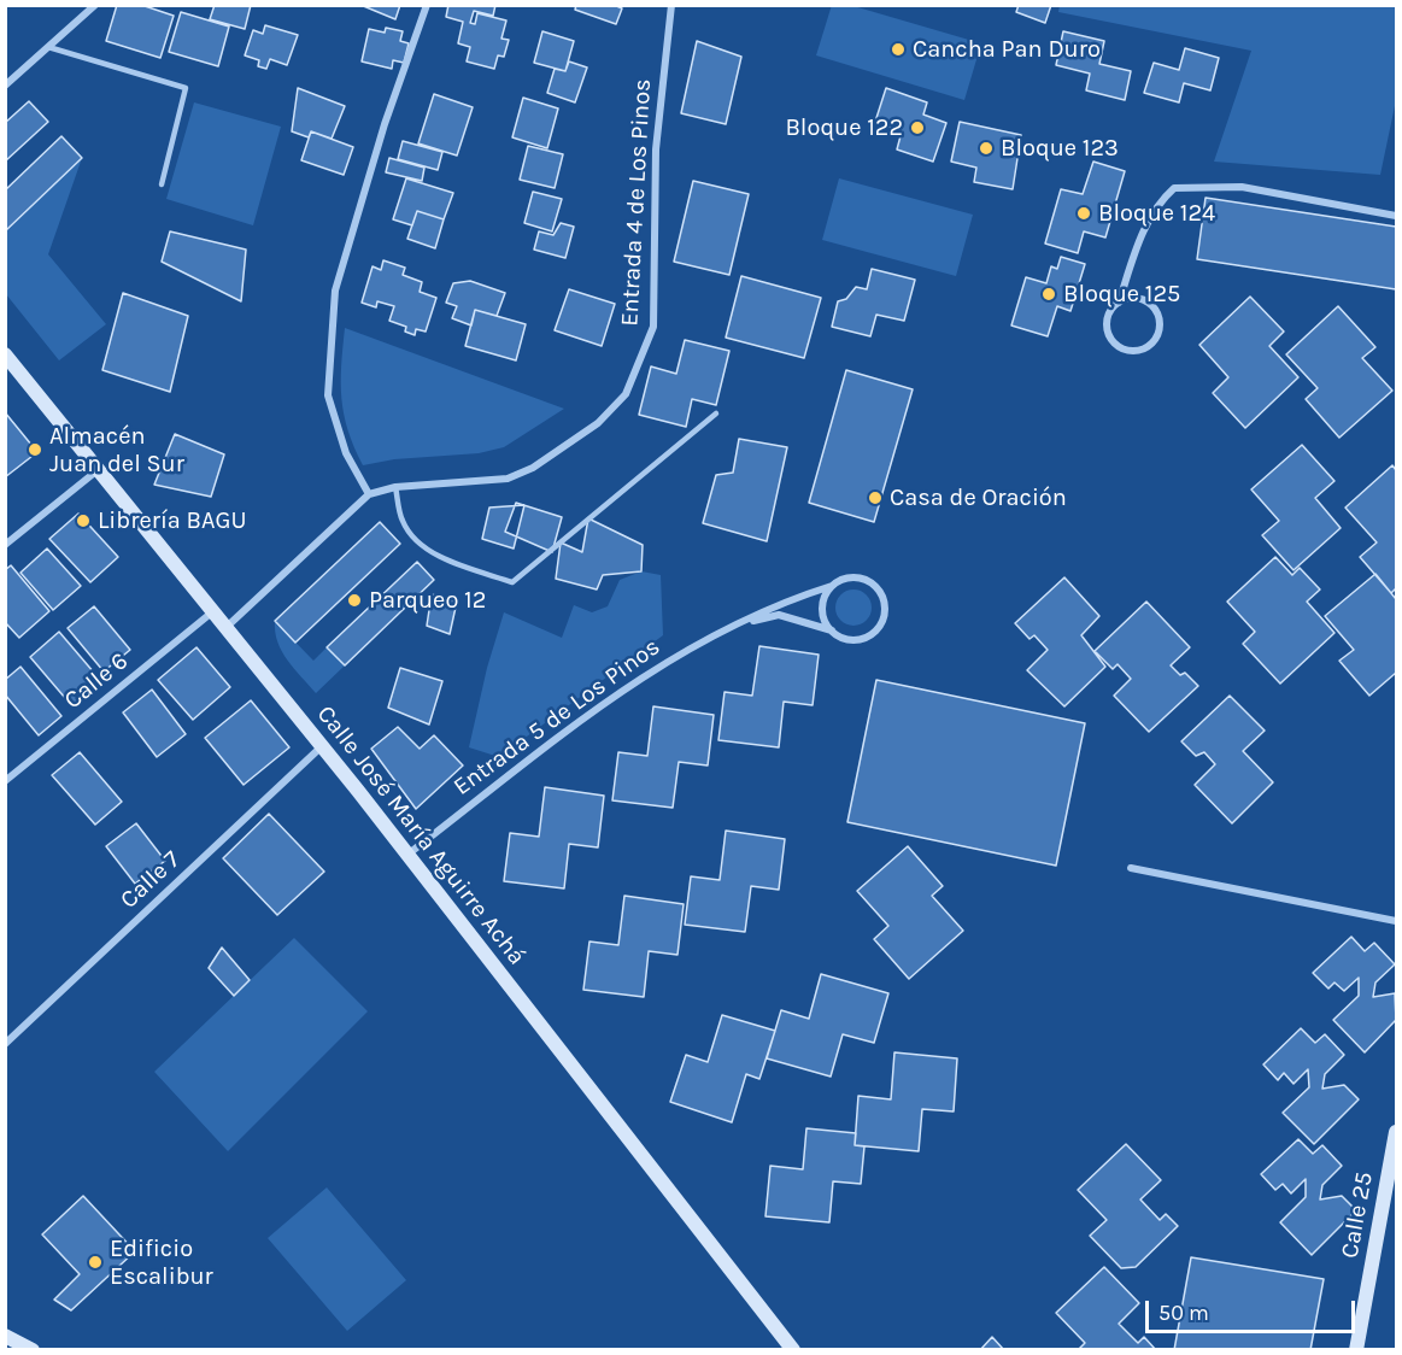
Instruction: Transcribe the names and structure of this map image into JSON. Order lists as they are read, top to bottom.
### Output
{
  "streets": {
    "street": [
      "Entrada 4 de Los Pinos",
      "Calle 6",
      "Entrada 5 de Los Pinos",
      "Calle José María Aguirre Achá",
      "Calle 7",
      "Calle 25"
    ]
  },
  "crossings": [
    ["Entrada 4 de Los Pinos", "Calle José María Aguirre Achá"],
    ["Calle 6", "Calle José María Aguirre Achá"],
    ["Entrada 5 de Los Pinos", "Calle José María Aguirre Achá"],
    ["Calle José María Aguirre Achá", "Calle 7"]
  ],
  "places": [
    "Cancha Pan Duro",
    "Bloque 122",
    "Bloque 123",
    "Bloque 124",
    "Bloque 125",
    "Almacén Juan del Sur",
    "Casa de Oración",
    "Librería BAGU",
    "Parqueo 12",
    "Edificio Escalibur"
  ],
  "scale_bar": "50 m"
}
